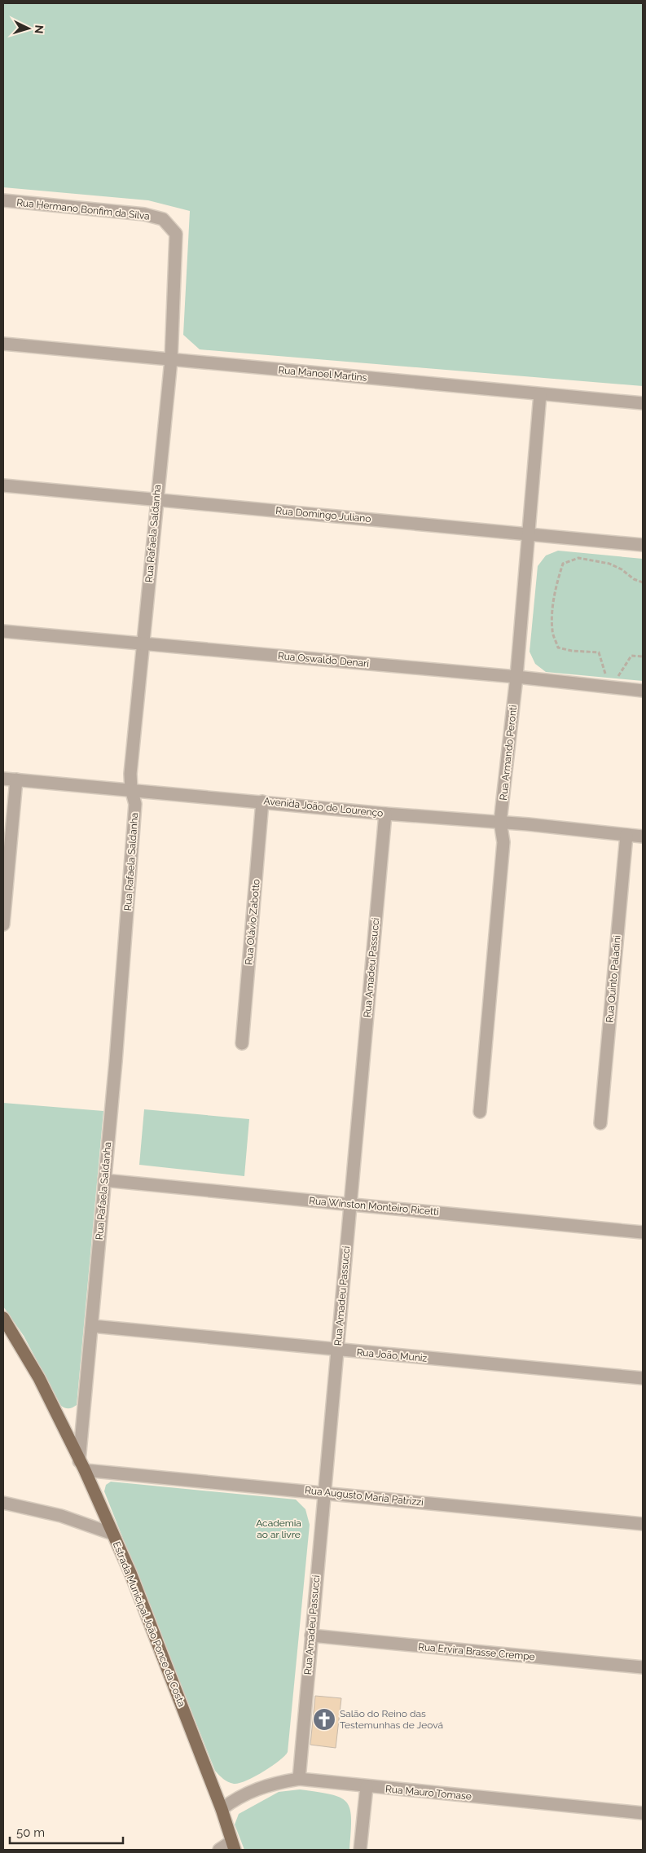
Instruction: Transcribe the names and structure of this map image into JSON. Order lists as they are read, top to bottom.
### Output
{
  "streets": {
    "main road": ["Estrada Municipal João Ponce da Costa"],
    "street": [
      "Rua Hermano Bonfim da Silva",
      "Rua Manoel Martins",
      "Rua Domingo Juliano",
      "Rua Rafaela Saldanha",
      "Rua Oswaldo Denari",
      "Rua Armando Peronti",
      "Avenida João de Lourenço",
      "Rua Olávio Zabotto",
      "Rua Amadeu Passucci",
      "Rua Quinto Paladini",
      "Rua Winston Monteiro Ricetti",
      "Rua João Muniz",
      "Rua Augusto Maria Patrizzi",
      "Rua Ervira Brasse Crempe",
      "Rua Mauro Tomase"
    ]
  },
  "crossings": [
    ["Rua Hermano Bonfim da Silva", "Rua Rafaela Saldanha"],
    ["Rua Manoel Martins", "Rua Rafaela Saldanha"],
    ["Rua Manoel Martins", "Rua Armando Peronti"],
    ["Rua Domingo Juliano", "Rua Rafaela Saldanha"],
    ["Rua Domingo Juliano", "Rua Armando Peronti"],
    ["Rua Rafaela Saldanha", "Rua Oswaldo Denari"],
    ["Rua Rafaela Saldanha", "Avenida João de Lourenço"],
    ["Rua Rafaela Saldanha", "Rua Winston Monteiro Ricetti"],
    ["Rua Rafaela Saldanha", "Rua João Muniz"],
    ["Rua Rafaela Saldanha", "Rua Augusto Maria Patrizzi"],
    ["Rua Rafaela Saldanha", "Estrada Municipal João Ponce da Costa"],
    ["Rua Oswaldo Denari", "Rua Armando Peronti"],
    ["Rua Armando Peronti", "Avenida João de Lourenço"],
    ["Avenida João de Lourenço", "Rua Olávio Zabotto"],
    ["Avenida João de Lourenço", "Rua Amadeu Passucci"],
    ["Avenida João de Lourenço", "Rua Quinto Paladini"],
    ["Rua Amadeu Passucci", "Rua Winston Monteiro Ricetti"],
    ["Rua Amadeu Passucci", "Rua João Muniz"],
    ["Rua Amadeu Passucci", "Rua Augusto Maria Patrizzi"],
    ["Rua Amadeu Passucci", "Rua Ervira Brasse Crempe"],
    ["Rua Amadeu Passucci", "Rua Mauro Tomase"],
    ["Rua Augusto Maria Patrizzi", "Estrada Municipal João Ponce da Costa"],
    ["Estrada Municipal João Ponce da Costa", "Rua Mauro Tomase"]
  ],
  "parks": ["Academia ao ar livre"],
  "places": {
    "church": ["Salão do Reino das Testemunhas de Jeová"]
  },
  "scale_bar": "50 m",
  "north": "right"
}
